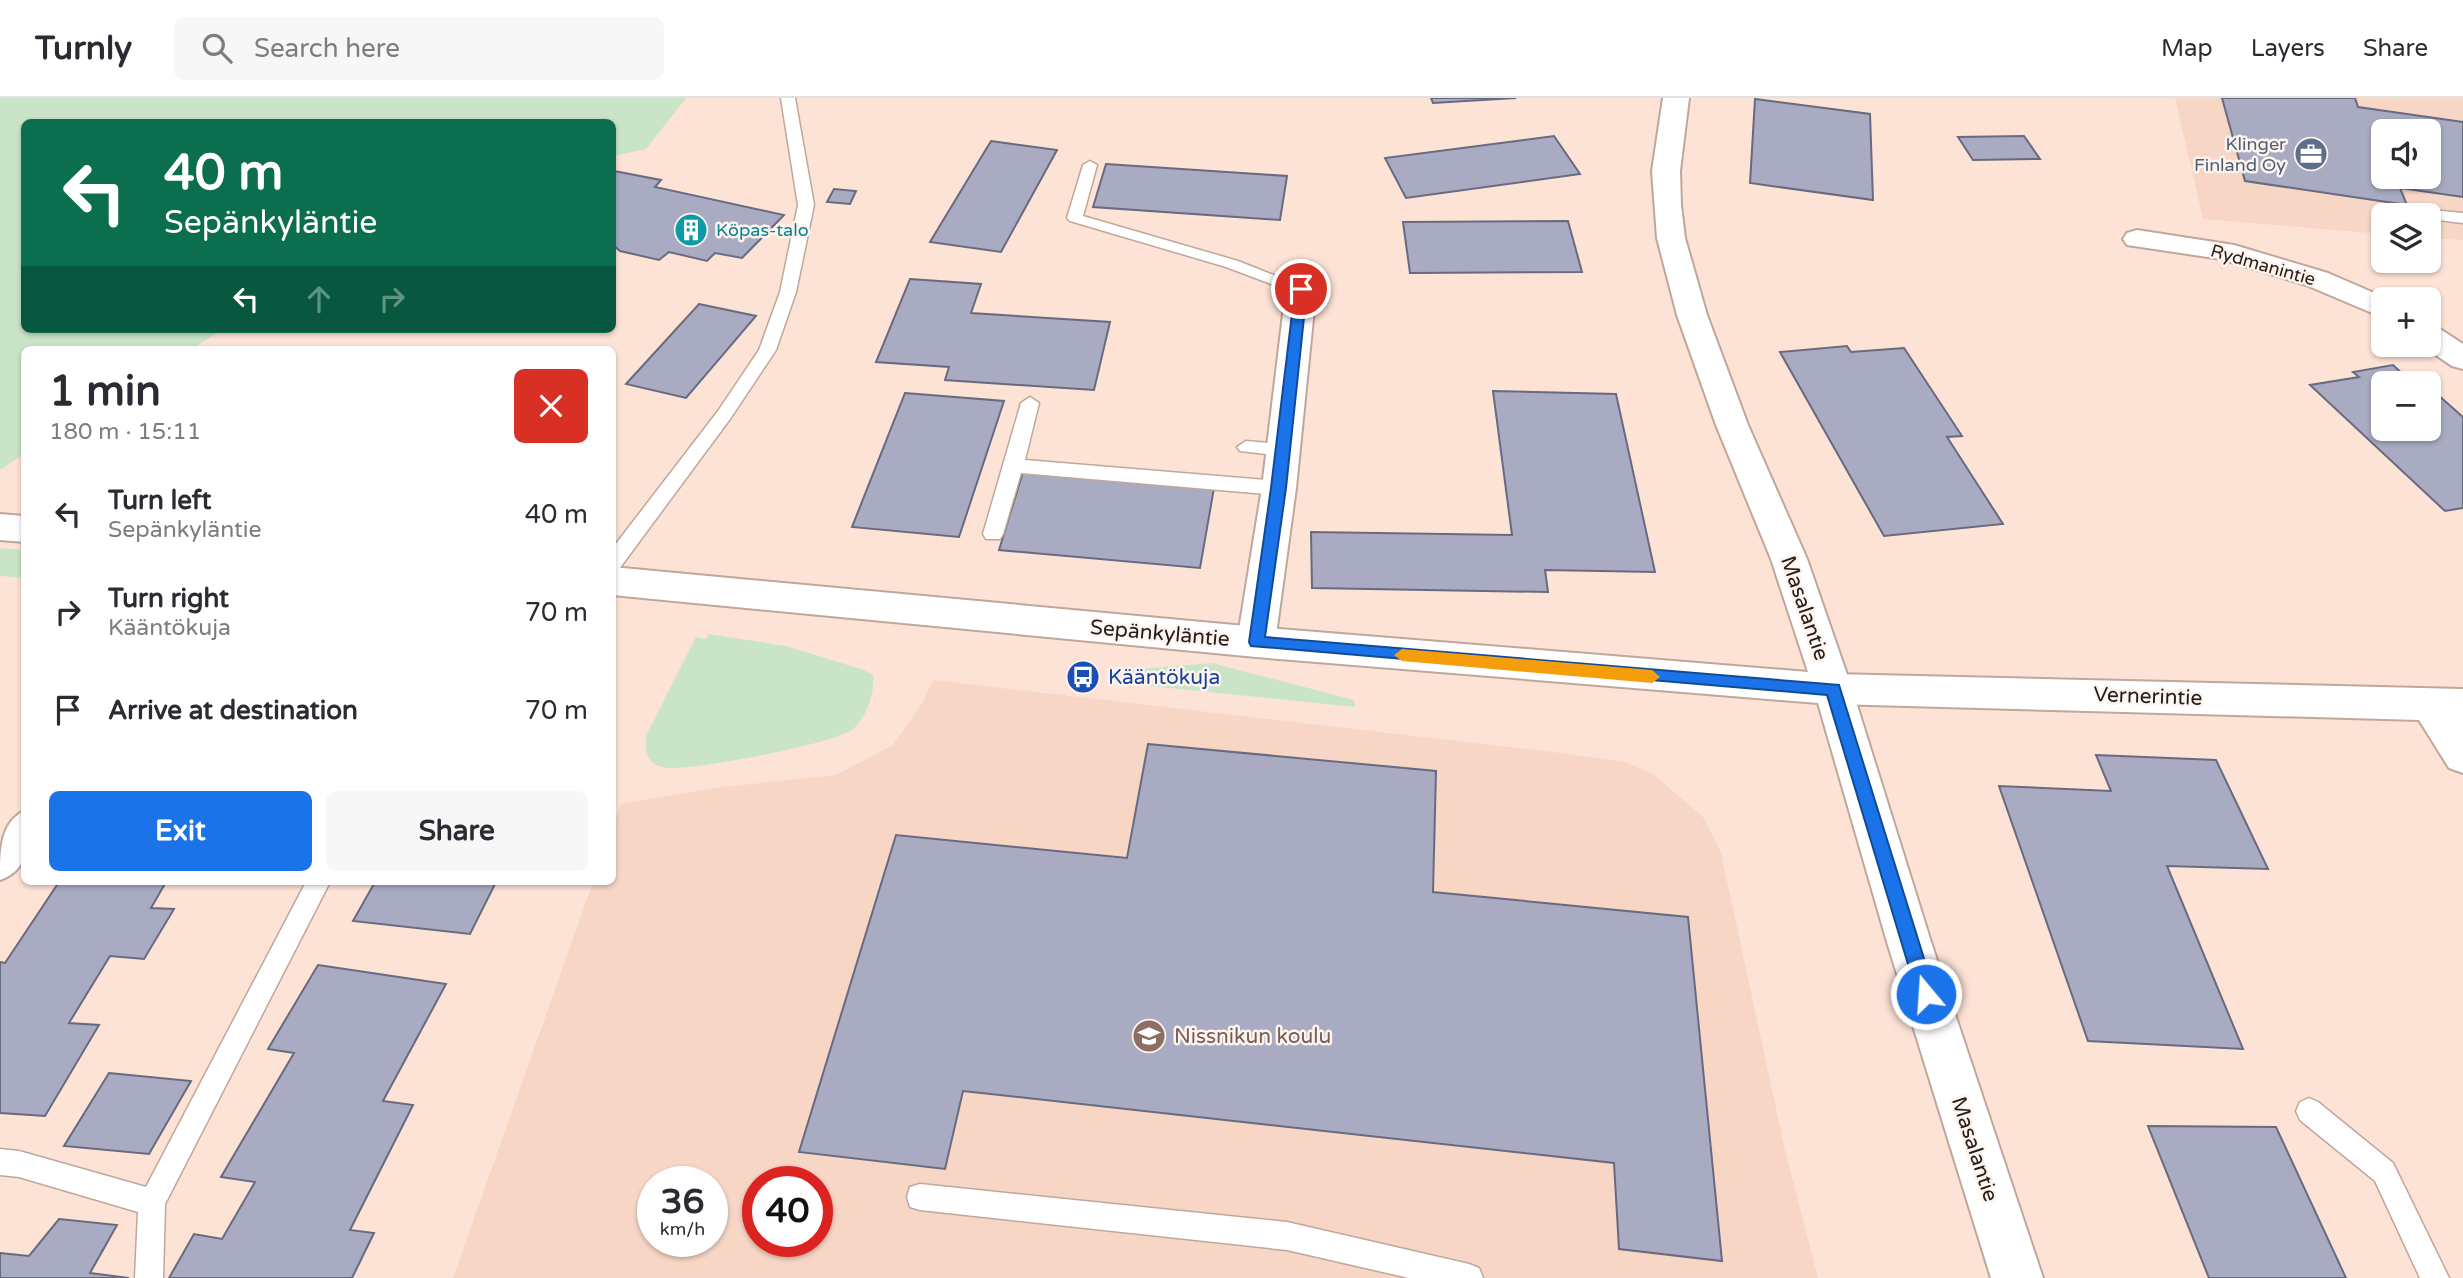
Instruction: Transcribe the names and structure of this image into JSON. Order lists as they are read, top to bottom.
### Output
{
  "streets": {
    "street": [
      "Rydmanintie",
      "Masalantie",
      "Sepänkyläntie",
      "Vernerintie"
    ]
  },
  "crossings": [
    ["Masalantie", "Sepänkyläntie"],
    ["Masalantie", "Vernerintie"],
    ["Sepänkyläntie", "Vernerintie"]
  ],
  "places": {
    "office": ["Klinger Finland Oy"],
    "building": ["Köpas-talo"],
    "bus stop": ["Kääntökuja"],
    "school or university": ["Nissnikun koulu"]
  },
  "page": {
    "header": "Turnly",
    "search": "Search here",
    "nav": ["Map", "Layers", "Share"],
    "map_buttons": ["+", "−"],
    "turn": ["40 m", "Sepänkyläntie"],
    "heading": ["1 min", "180 m · 15:11"],
    "list": [
      {
        "name": "Turn left",
        "note": "Sepänkyläntie",
        "value": "40 m"
      },
      {
        "name": "Turn right",
        "note": "Kääntökuja",
        "value": "70 m"
      },
      {
        "name": "Arrive at destination",
        "value": "70 m"
      }
    ],
    "buttons": ["Exit", "Share"],
    "speed": "36 km/h",
    "limit": "40"
  }
}
